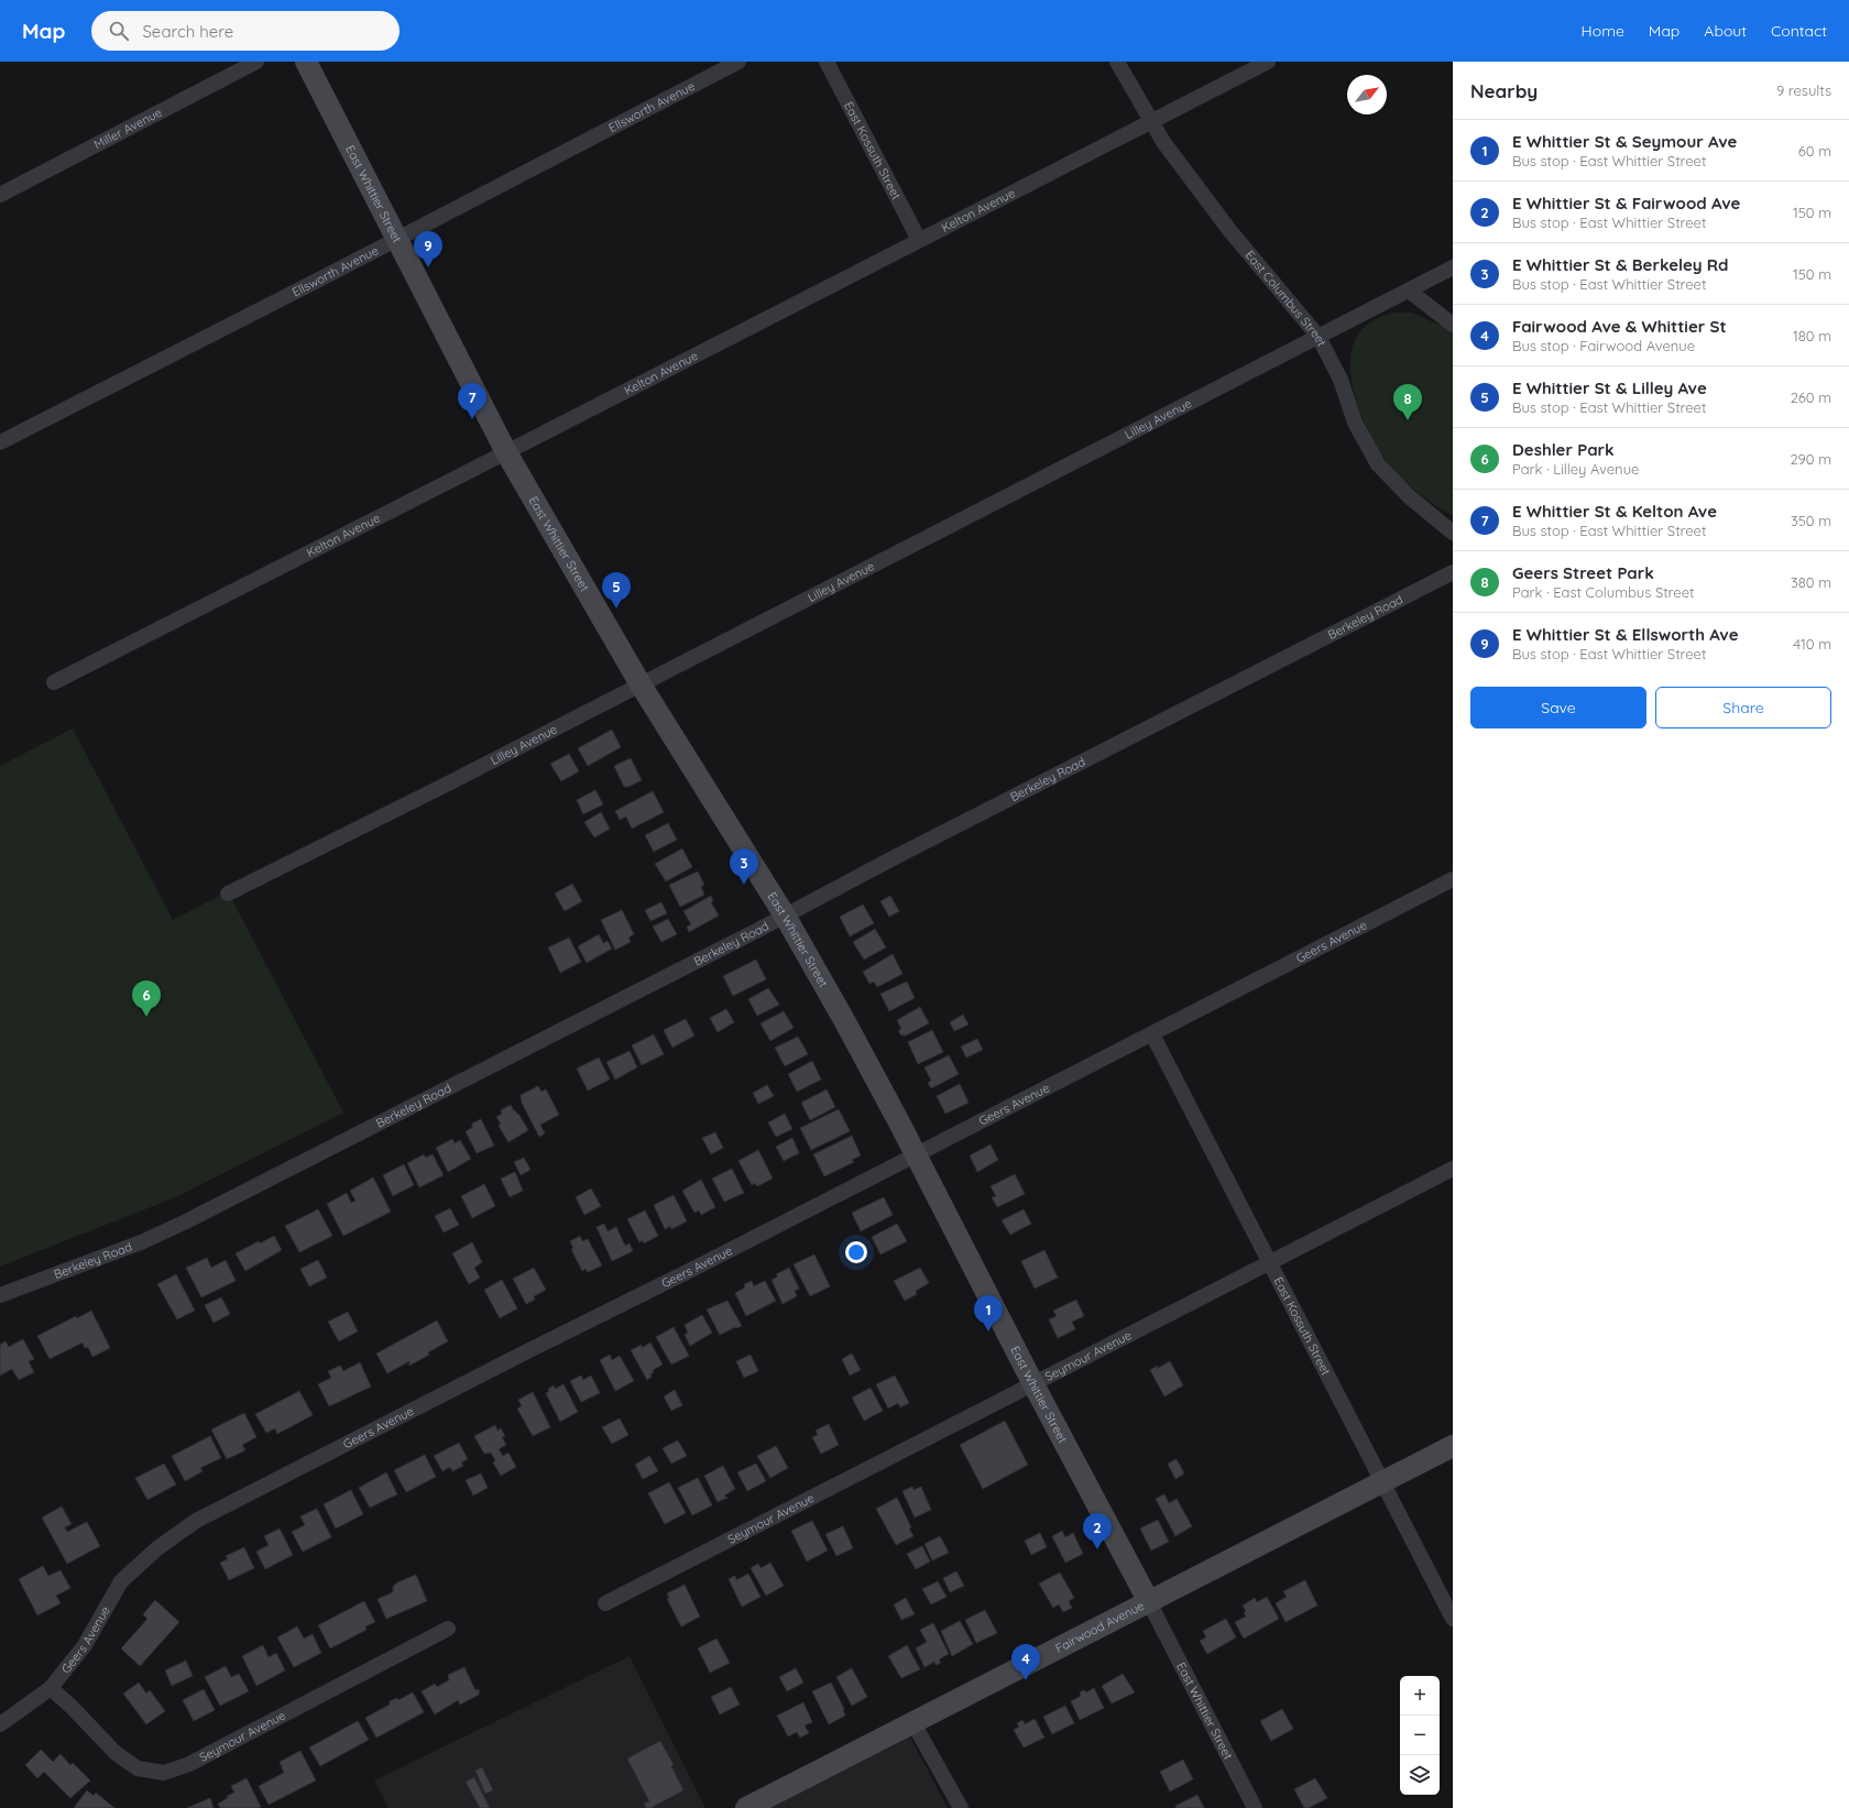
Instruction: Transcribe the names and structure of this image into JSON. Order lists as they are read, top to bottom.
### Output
{
  "streets": {
    "street": [
      "Ellsworth Avenue",
      "Miller Avenue",
      "East Kossuth Street",
      "East Whittier Street",
      "Kelton Avenue",
      "East Columbus Street",
      "Lilley Avenue",
      "Berkeley Road",
      "Geers Avenue",
      "Seymour Avenue",
      "Fairwood Avenue"
    ]
  },
  "crossings": [
    ["Ellsworth Avenue", "East Whittier Street"],
    ["East Kossuth Street", "Kelton Avenue"],
    ["East Kossuth Street", "Geers Avenue"],
    ["East Kossuth Street", "Seymour Avenue"],
    ["East Kossuth Street", "Fairwood Avenue"],
    ["East Whittier Street", "Kelton Avenue"],
    ["East Whittier Street", "Lilley Avenue"],
    ["East Whittier Street", "Berkeley Road"],
    ["East Whittier Street", "Geers Avenue"],
    ["East Whittier Street", "Seymour Avenue"],
    ["East Whittier Street", "Fairwood Avenue"],
    ["Kelton Avenue", "East Columbus Street"],
    ["East Columbus Street", "Lilley Avenue"],
    ["Geers Avenue", "Seymour Avenue"]
  ],
  "north": "top right",
  "page": {
    "header": "Map",
    "search": "Search here",
    "nav": [
      "Home",
      "Map",
      "About",
      "Contact"
    ],
    "heading": ["Nearby", "9 results"],
    "list": [
      {
        "mark": "1",
        "name": "E Whittier St & Seymour Ave",
        "note": "Bus stop · East Whittier Street",
        "value": "60 m"
      },
      {
        "mark": "2",
        "name": "E Whittier St & Fairwood Ave",
        "note": "Bus stop · East Whittier Street",
        "value": "150 m"
      },
      {
        "mark": "3",
        "name": "E Whittier St & Berkeley Rd",
        "note": "Bus stop · East Whittier Street",
        "value": "150 m"
      },
      {
        "mark": "4",
        "name": "Fairwood Ave & Whittier St",
        "note": "Bus stop · Fairwood Avenue",
        "value": "180 m"
      },
      {
        "mark": "5",
        "name": "E Whittier St & Lilley Ave",
        "note": "Bus stop · East Whittier Street",
        "value": "260 m"
      },
      {
        "mark": "6",
        "name": "Deshler Park",
        "note": "Park · Lilley Avenue",
        "value": "290 m"
      },
      {
        "mark": "7",
        "name": "E Whittier St & Kelton Ave",
        "note": "Bus stop · East Whittier Street",
        "value": "350 m"
      },
      {
        "mark": "8",
        "name": "Geers Street Park",
        "note": "Park · East Columbus Street",
        "value": "380 m"
      },
      {
        "mark": "9",
        "name": "E Whittier St & Ellsworth Ave",
        "note": "Bus stop · East Whittier Street",
        "value": "410 m"
      }
    ],
    "pins": [
      "9",
      "7",
      "8",
      "5",
      "3",
      "6",
      "1",
      "2",
      "4"
    ],
    "buttons": ["Save", "Share"],
    "map_buttons": ["+", "−"]
  }
}
